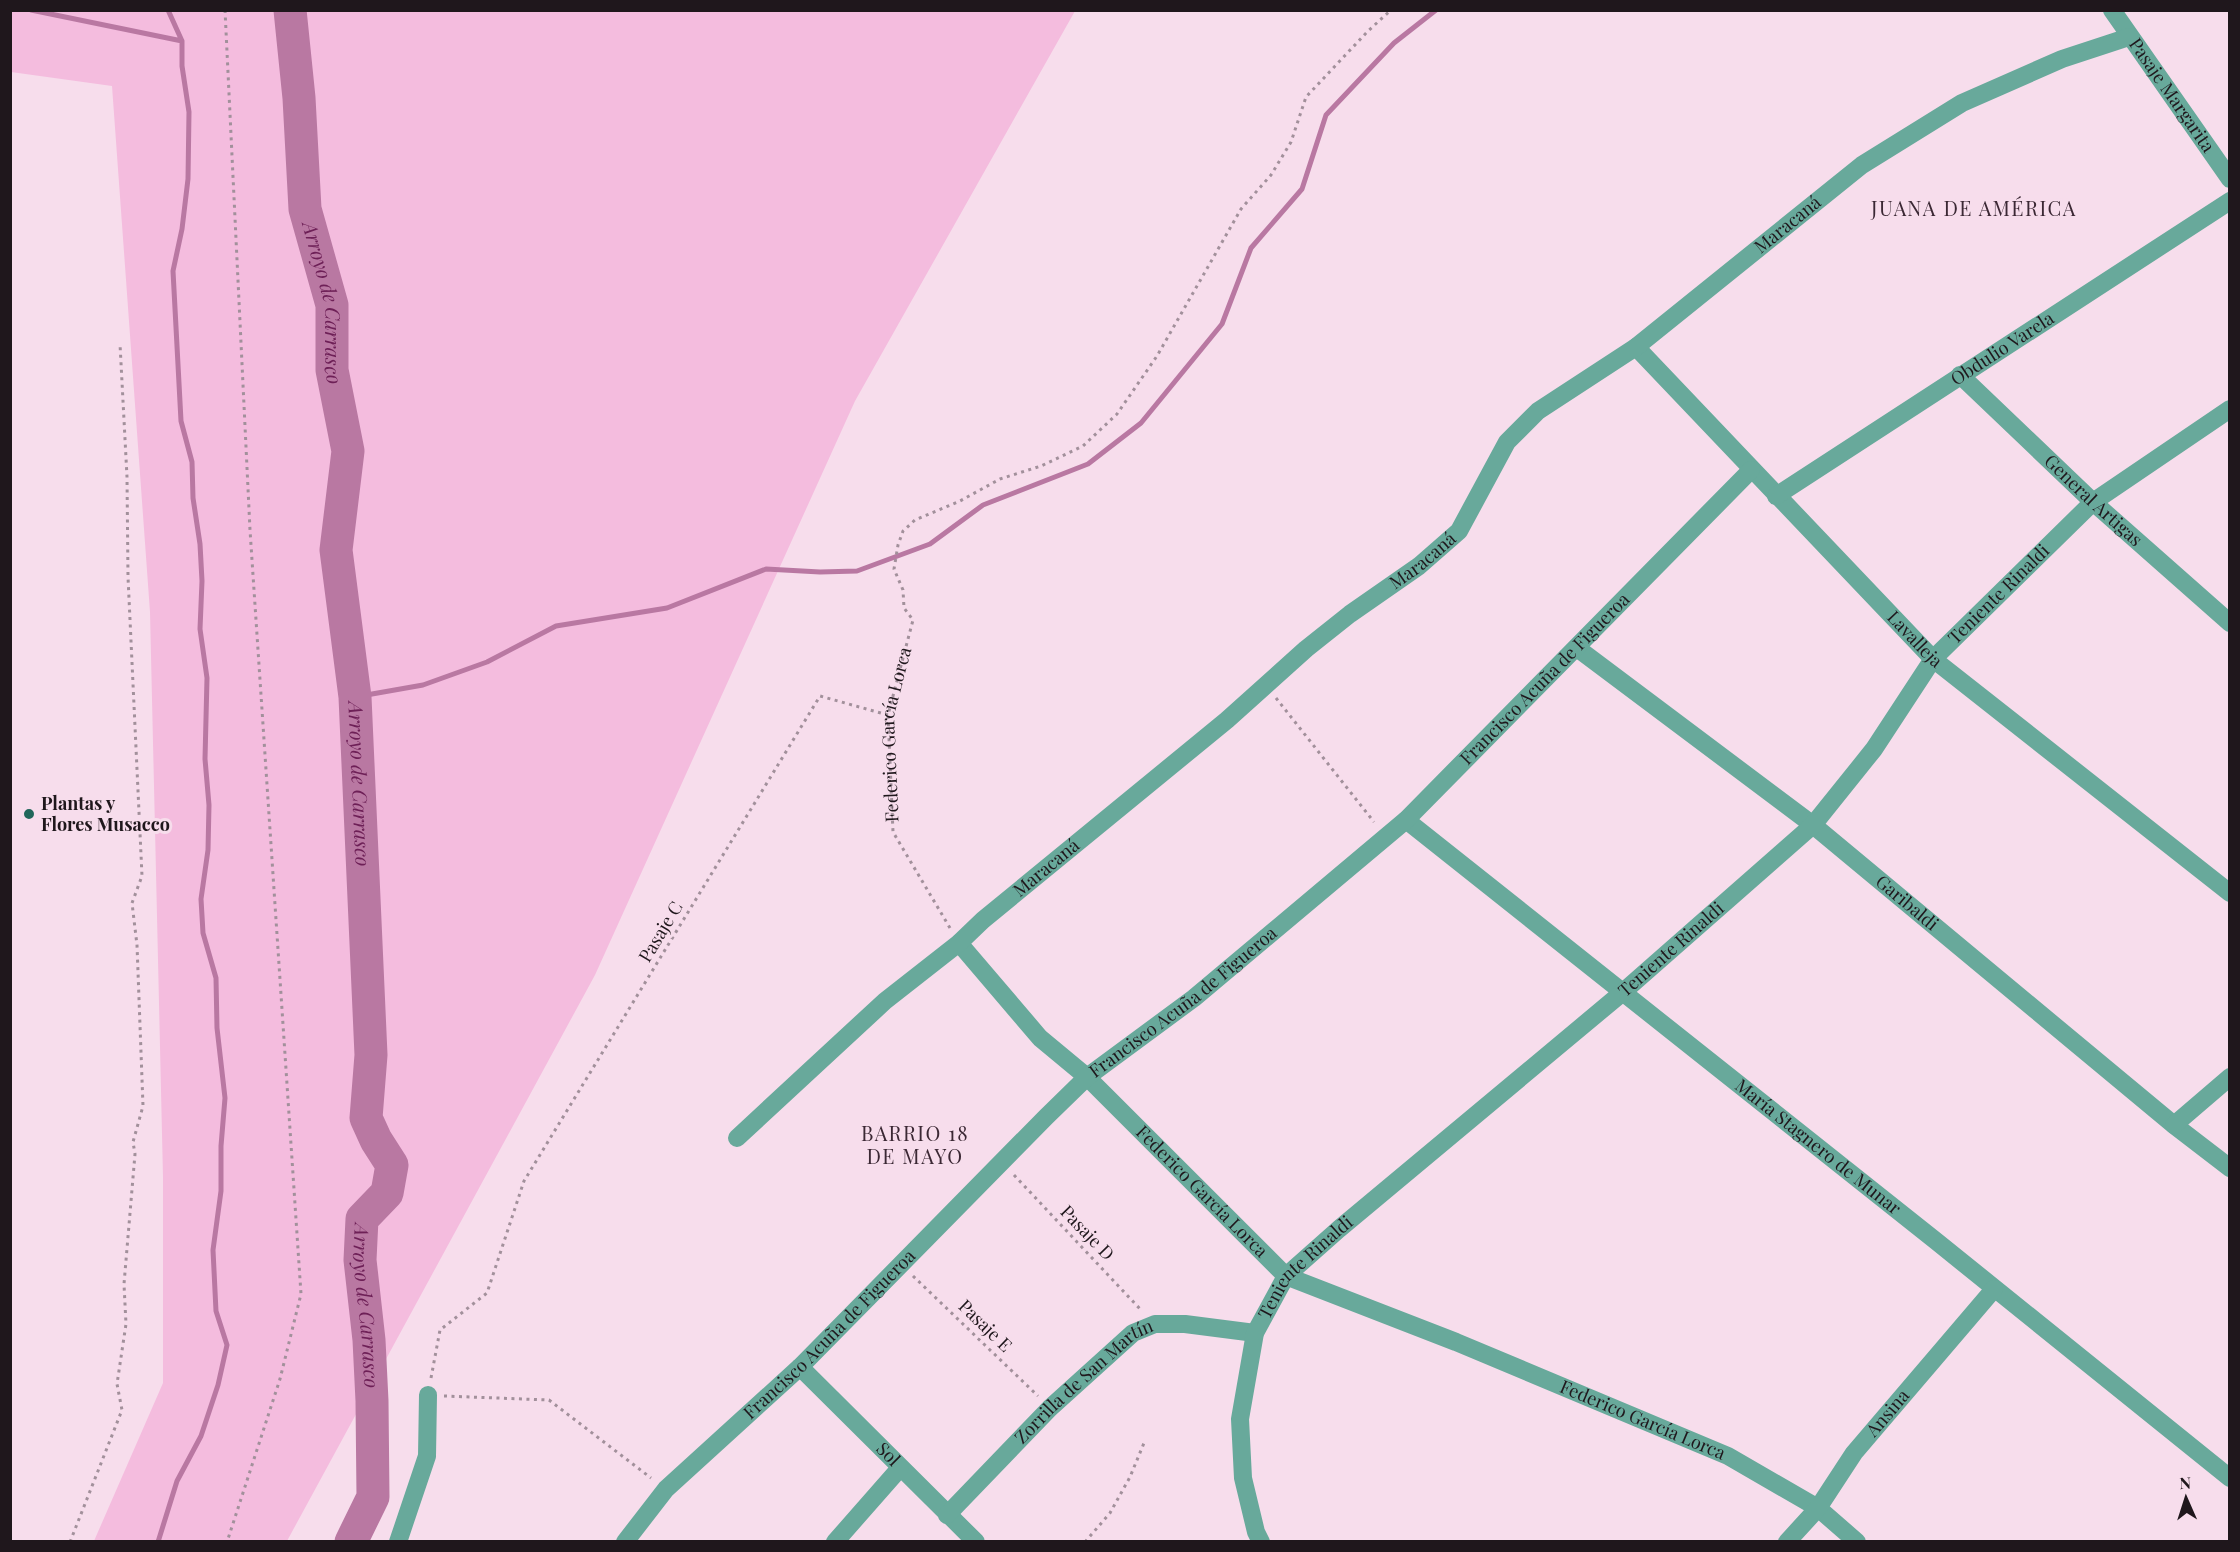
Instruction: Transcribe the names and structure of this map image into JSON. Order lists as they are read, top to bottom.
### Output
{
  "streets": {
    "street": [
      "Pasaje Margarita",
      "Maracaná",
      "Obdulio Varela",
      "General Artigas",
      "Teniente Rinaldi",
      "Lavalleja",
      "Francisco Acuña de Figueroa",
      "Federico García Lorca",
      "Garibaldi",
      "María Stagnero de Munar",
      "Zorrilla de San Martín",
      "Ansina",
      "Sol"
    ],
    "path": ["Pasaje C", "Pasaje D", "Pasaje E"]
  },
  "crossings": [
    ["Pasaje Margarita", "Maracaná"],
    ["Maracaná", "Lavalleja"],
    ["Maracaná", "Federico García Lorca"],
    ["Obdulio Varela", "General Artigas"],
    ["Obdulio Varela", "Lavalleja"],
    ["General Artigas", "Teniente Rinaldi"],
    ["Teniente Rinaldi", "Lavalleja"],
    ["Teniente Rinaldi", "Federico García Lorca"],
    ["Teniente Rinaldi", "Garibaldi"],
    ["Teniente Rinaldi", "María Stagnero de Munar"],
    ["Teniente Rinaldi", "Zorrilla de San Martín"],
    ["Lavalleja", "Francisco Acuña de Figueroa"],
    ["Francisco Acuña de Figueroa", "Federico García Lorca"],
    ["Francisco Acuña de Figueroa", "Garibaldi"],
    ["Francisco Acuña de Figueroa", "María Stagnero de Munar"],
    ["Francisco Acuña de Figueroa", "Pasaje D"],
    ["Francisco Acuña de Figueroa", "Pasaje E"],
    ["Francisco Acuña de Figueroa", "Sol"],
    ["Federico García Lorca", "Pasaje C"],
    ["Federico García Lorca", "Ansina"],
    ["María Stagnero de Munar", "Ansina"],
    ["Pasaje D", "Zorrilla de San Martín"],
    ["Pasaje E", "Zorrilla de San Martín"],
    ["Zorrilla de San Martín", "Sol"]
  ],
  "districts": ["JUANA DE AMÉRICA", "BARRIO 18 DE MAYO"],
  "water": ["Arroyo de Carrasco"],
  "places": ["Plantas y Flores Musacco"],
  "north": "top"
}
